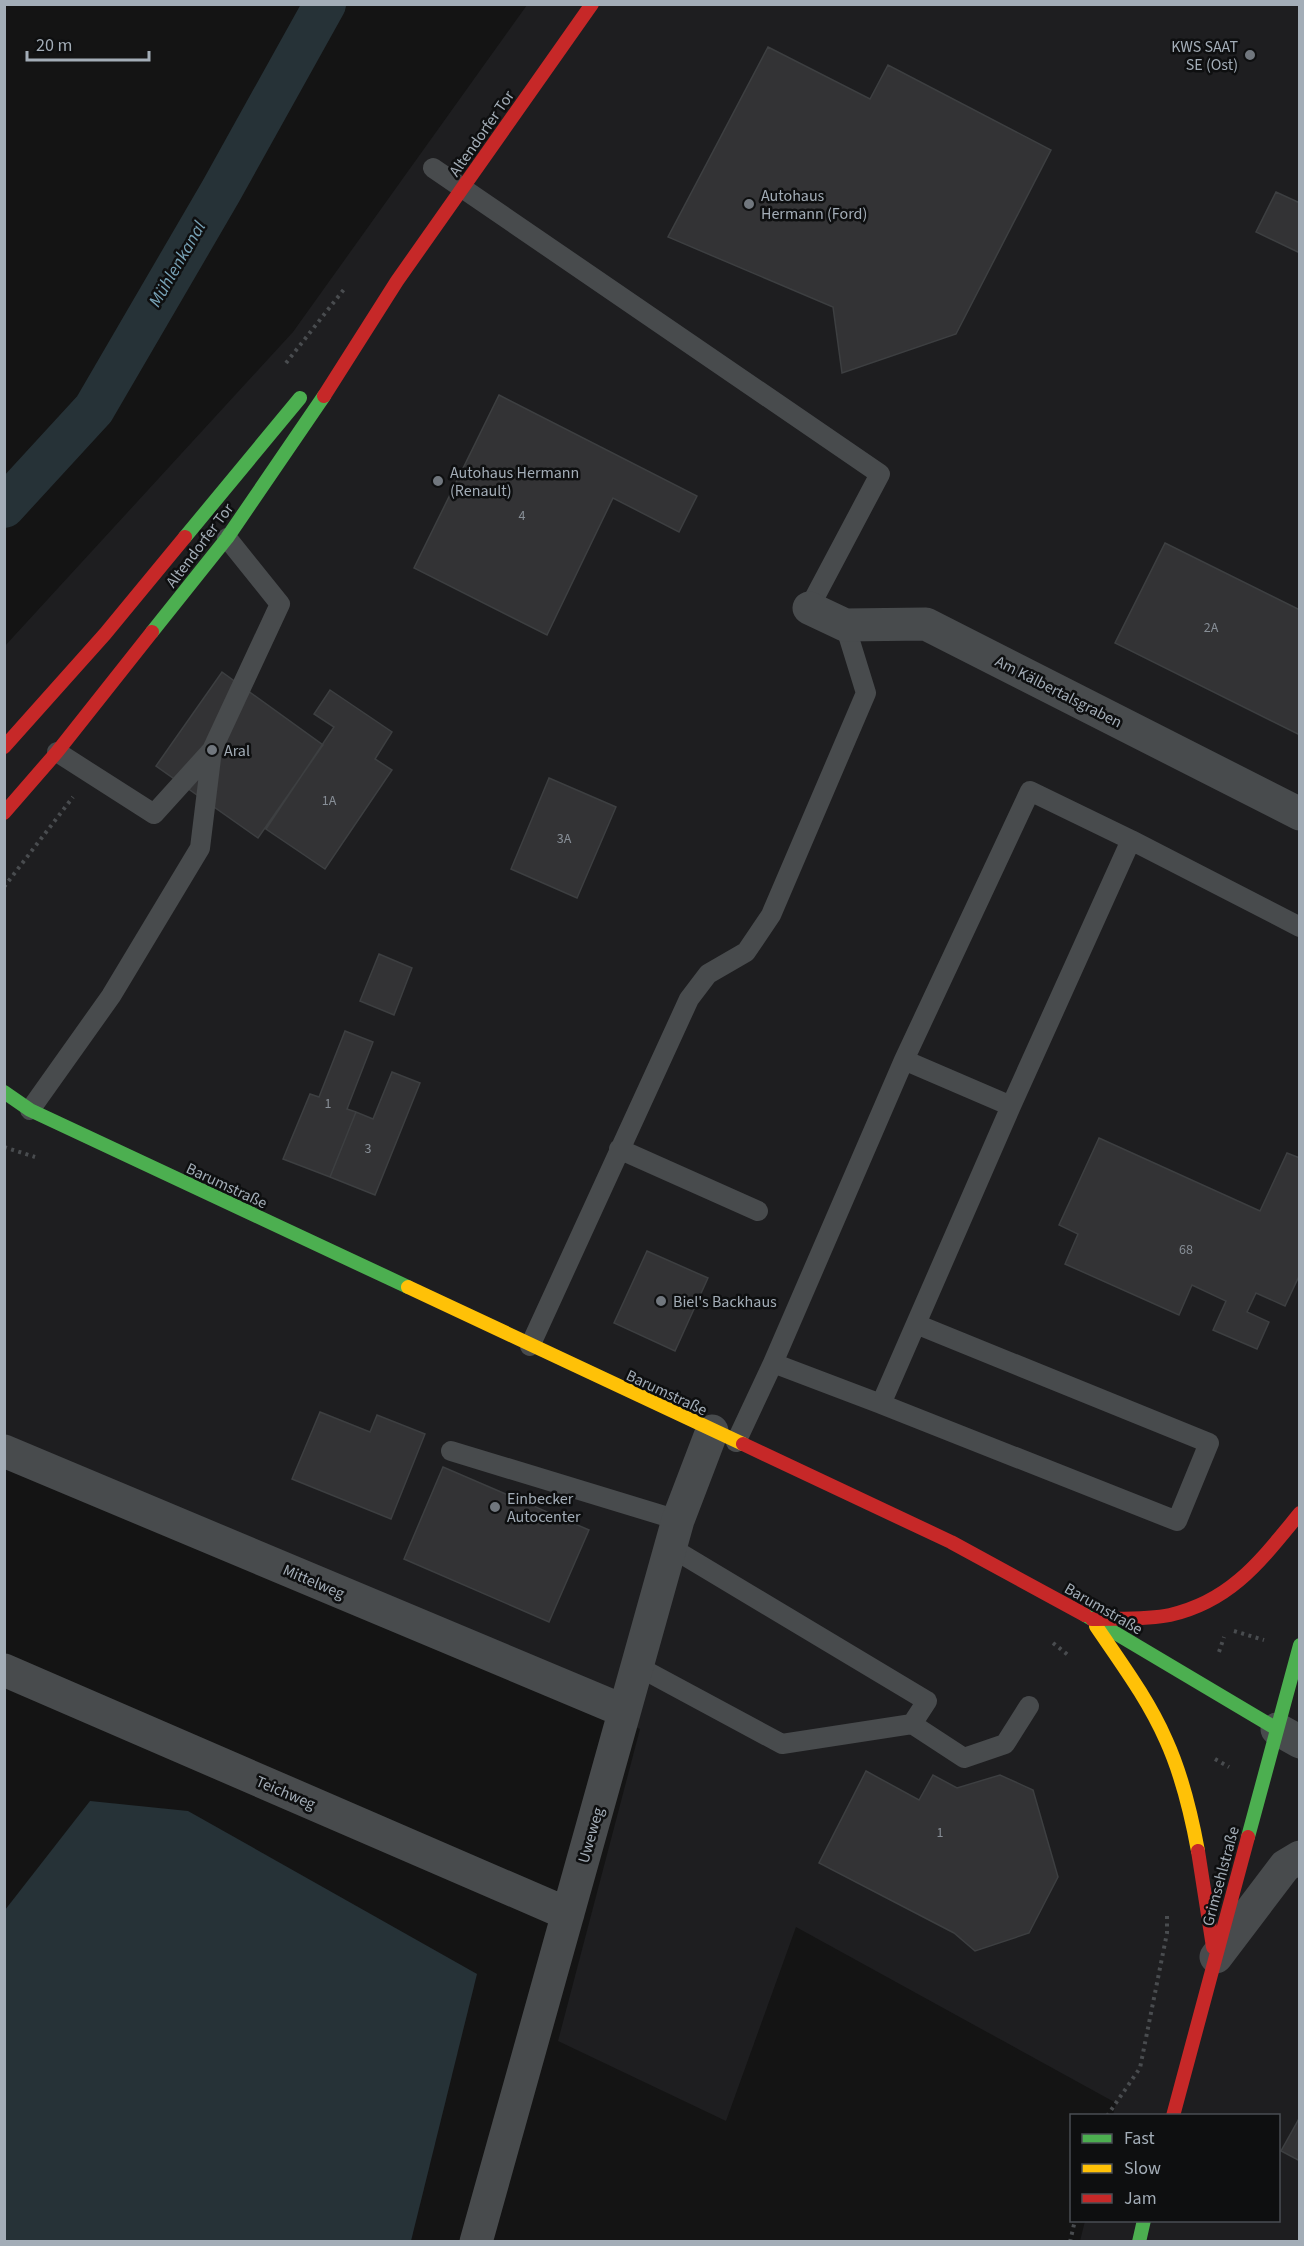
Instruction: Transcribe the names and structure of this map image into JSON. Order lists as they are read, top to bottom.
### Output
{
  "streets": {
    "main road": ["Altendorfer Tor", "Barumstraße", "Grimsehlstraße"],
    "street": [
      "Am Kälbertalsgraben",
      "Mittelweg",
      "Teichweg",
      "Uweweg"
    ]
  },
  "crossings": [
    ["Barumstraße", "Uweweg"],
    ["Barumstraße", "Grimsehlstraße"],
    ["Mittelweg", "Uweweg"],
    ["Teichweg", "Uweweg"]
  ],
  "water": ["Mühlenkanal"],
  "places": [
    "KWS SAAT SE (Ost)",
    "Autohaus Hermann (Ford)",
    "Autohaus Hermann (Renault)",
    "Aral",
    "Biel's Backhaus",
    "Einbecker Autocenter"
  ],
  "house_numbers": [
    "4",
    "2A",
    "1A",
    "3A",
    "1",
    "3",
    "68",
    "1"
  ],
  "legend": ["Fast", "Slow", "Jam"],
  "scale_bar": "20 m"
}
